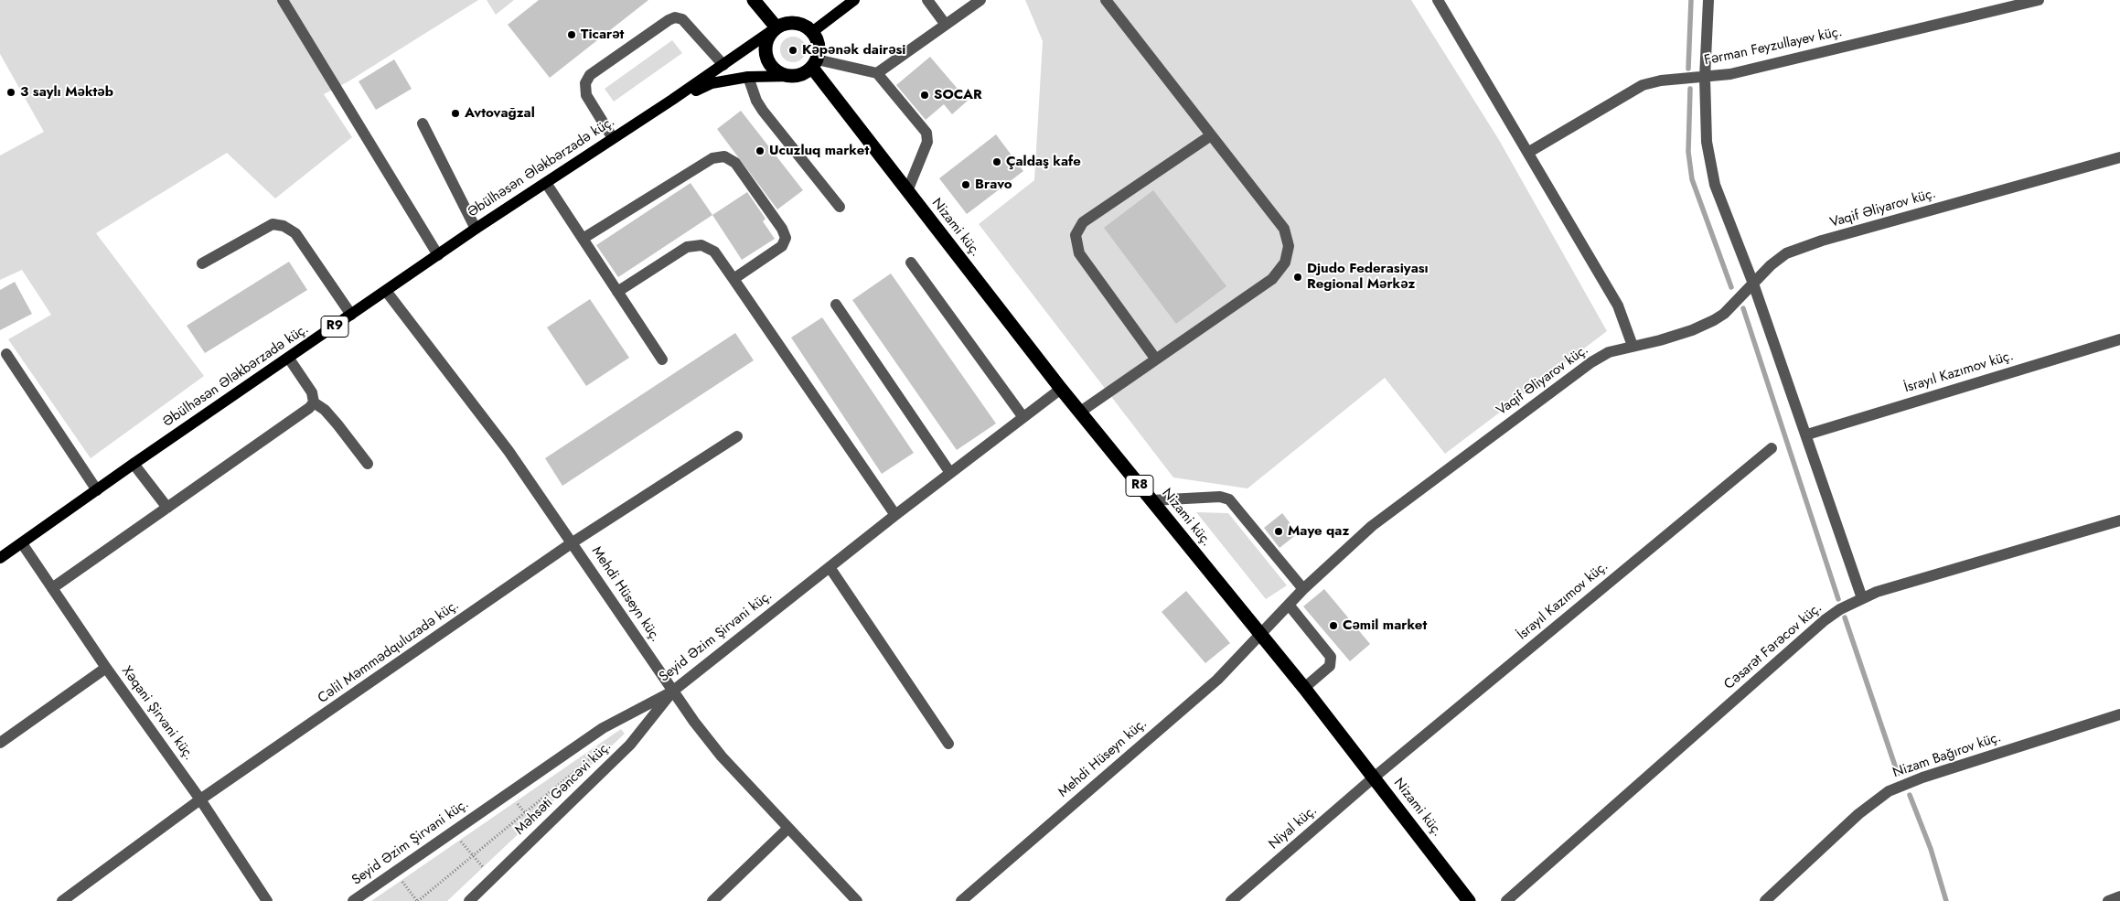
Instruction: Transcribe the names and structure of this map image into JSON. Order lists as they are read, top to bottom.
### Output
{
  "streets": {
    "highway": ["Nizami küç.", "R8"],
    "main road": ["Əbülhəsən Ələkbərzadə küç.", "R9"],
    "street": [
      "Fərman Feyzullayev küç.",
      "Vaqif Əliyarov küç.",
      "İsrayıl Kazımov küç.",
      "Mehdi Hüseyn küç.",
      "Seyid Əzim Şirvani küç.",
      "Cəsarət Fərəcov küç.",
      "Cəlil Məmmədquluzadə küç.",
      "Xəqani Şirvani küç.",
      "Nizam Bağırov küç.",
      "Məhsəti Gəncəvi küç.",
      "Niyal küç."
    ]
  },
  "crossings": [
    ["Əbülhəsən Ələkbərzadə küç.", "Mehdi Hüseyn küç."],
    ["Əbülhəsən Ələkbərzadə küç.", "Xəqani Şirvani küç."],
    ["Vaqif Əliyarov küç.", "Nizami küç."],
    ["Vaqif Əliyarov küç.", "Mehdi Hüseyn küç."],
    ["Nizami küç.", "İsrayıl Kazımov küç."],
    ["Nizami küç.", "Mehdi Hüseyn küç."],
    ["Nizami küç.", "Seyid Əzim Şirvani küç."],
    ["Nizami küç.", "Niyal küç."],
    ["İsrayıl Kazımov küç.", "Niyal küç."],
    ["Mehdi Hüseyn küç.", "Seyid Əzim Şirvani küç."],
    ["Mehdi Hüseyn küç.", "Cəlil Məmmədquluzadə küç."],
    ["Mehdi Hüseyn küç.", "Məhsəti Gəncəvi küç."],
    ["Seyid Əzim Şirvani küç.", "Məhsəti Gəncəvi küç."],
    ["Cəlil Məmmədquluzadə küç.", "Xəqani Şirvani küç."]
  ],
  "places": [
    "Ticarət",
    "Kəpənək dairəsi",
    "3 saylı Məktəb",
    "SOCAR",
    "Avtovağzal",
    "Ucuzluq market",
    "Çaldaş kafe",
    "Bravo",
    "Djudo Federasiyası Regional Mərkəz",
    "Maye qaz",
    "Cəmil market"
  ]
}
